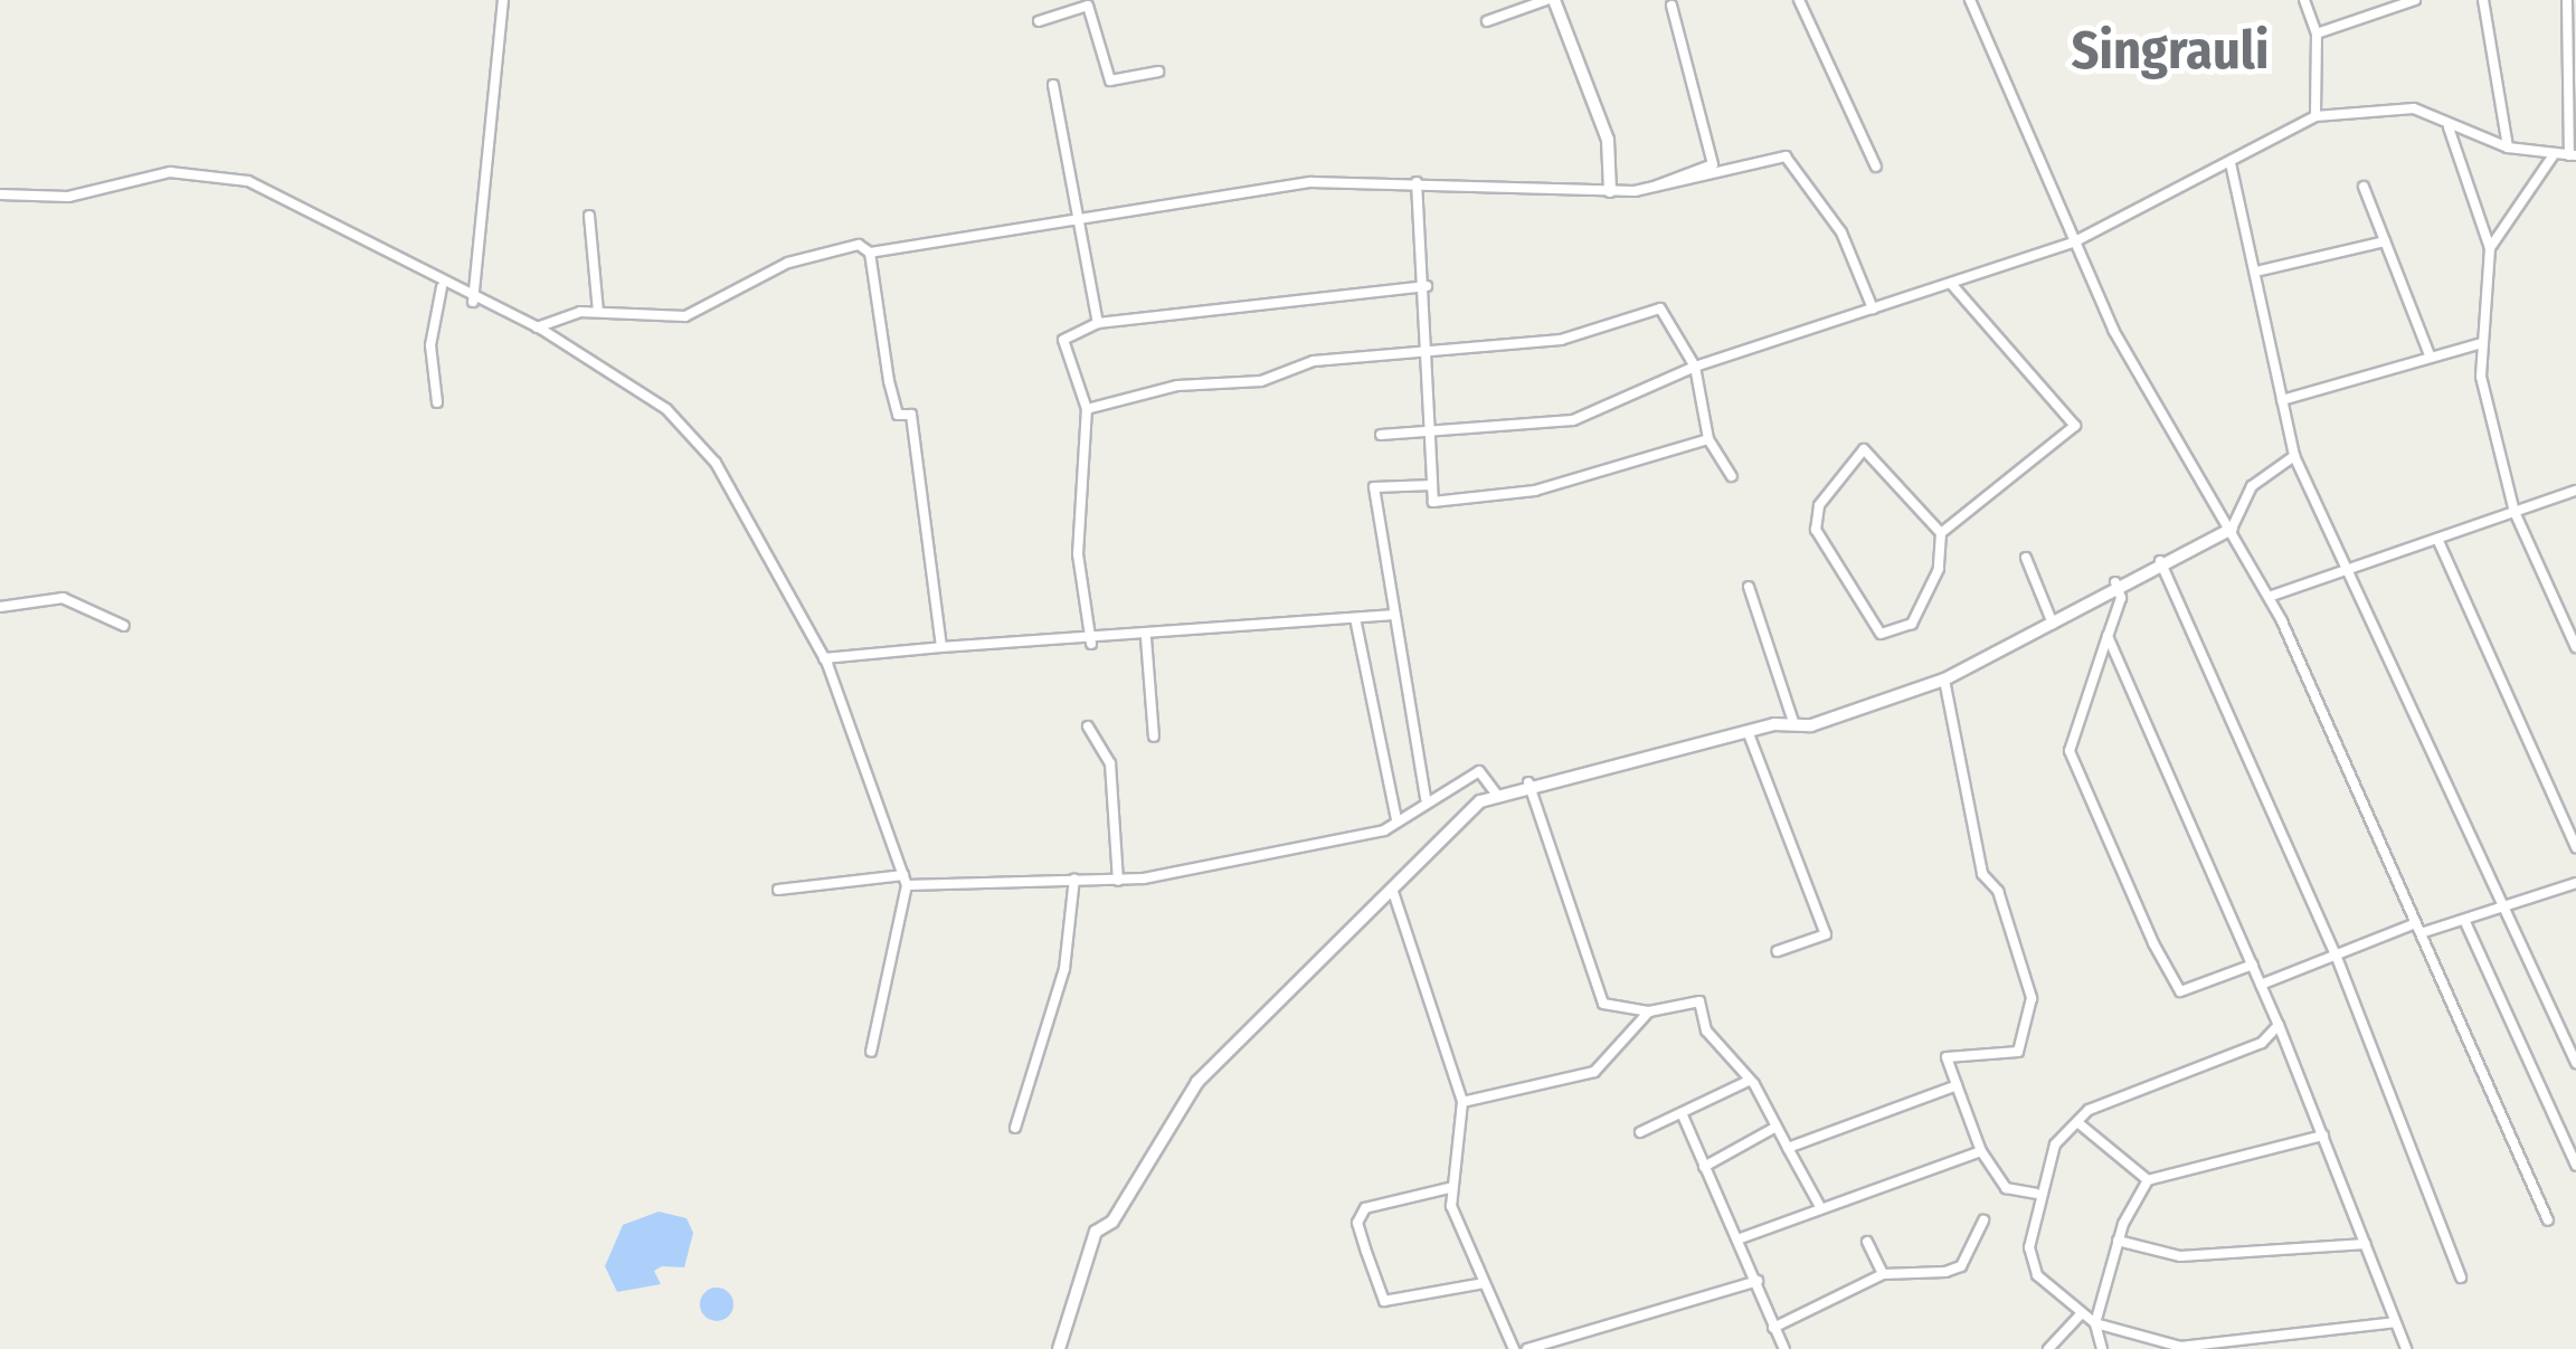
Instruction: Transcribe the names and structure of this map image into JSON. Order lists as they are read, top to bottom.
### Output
{
  "districts": ["Singrauli"]
}
